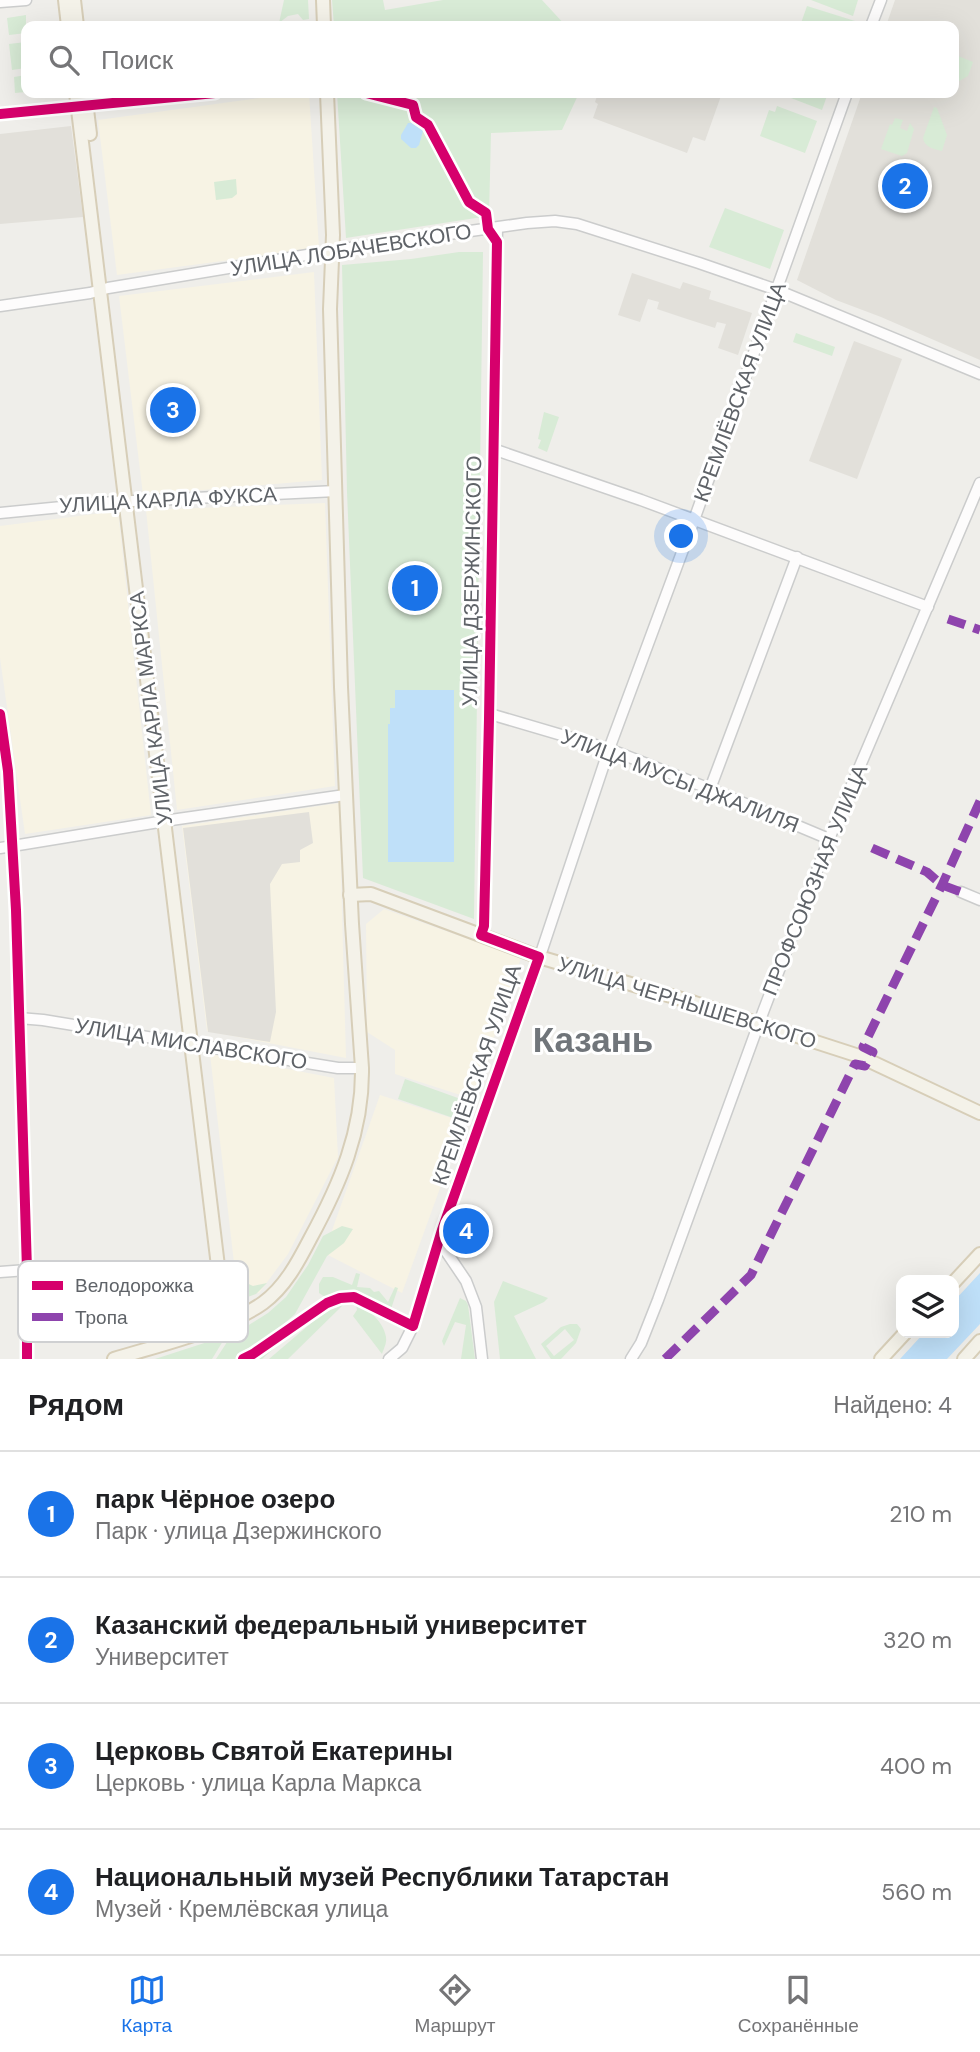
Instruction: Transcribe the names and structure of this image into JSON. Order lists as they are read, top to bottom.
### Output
{
  "streets": {
    "main road": ["УЛИЦА КАРЛА МАРКСА", "УЛИЦА ЧЕРНЫШЕВСКОГО"],
    "street": [
      "УЛИЦА ЛОБАЧЕВСКОГО",
      "КРЕМЛЁВСКАЯ УЛИЦА",
      "УЛИЦА КАРЛА ФУКСА",
      "УЛИЦА ДЗЕРЖИНСКОГО",
      "УЛИЦА МУСЫ ДЖАЛИЛЯ",
      "ПРОФСОЮЗНАЯ УЛИЦА",
      "УЛИЦА МИСЛАВСКОГО"
    ]
  },
  "crossings": [
    ["УЛИЦА ЛОБАЧЕВСКОГО", "КРЕМЛЁВСКАЯ УЛИЦА"],
    ["УЛИЦА ЛОБАЧЕВСКОГО", "УЛИЦА ДЗЕРЖИНСКОГО"],
    ["УЛИЦА ЛОБАЧЕВСКОГО", "УЛИЦА КАРЛА МАРКСА"],
    ["КРЕМЛЁВСКАЯ УЛИЦА", "УЛИЦА МУСЫ ДЖАЛИЛЯ"],
    ["КРЕМЛЁВСКАЯ УЛИЦА", "УЛИЦА ЧЕРНЫШЕВСКОГО"],
    ["УЛИЦА КАРЛА ФУКСА", "УЛИЦА КАРЛА МАРКСА"],
    ["УЛИЦА ДЗЕРЖИНСКОГО", "УЛИЦА МУСЫ ДЖАЛИЛЯ"],
    ["УЛИЦА ДЗЕРЖИНСКОГО", "УЛИЦА ЧЕРНЫШЕВСКОГО"],
    ["УЛИЦА КАРЛА МАРКСА", "УЛИЦА МИСЛАВСКОГО"],
    ["УЛИЦА МУСЫ ДЖАЛИЛЯ", "ПРОФСОЮЗНАЯ УЛИЦА"],
    ["ПРОФСОЮЗНАЯ УЛИЦА", "УЛИЦА ЧЕРНЫШЕВСКОГО"]
  ],
  "districts": ["Казань"],
  "legend": ["Велодорожка", "Тропа"],
  "page": {
    "search": "Поиск",
    "pins": [
      "2",
      "3",
      "1",
      "4"
    ],
    "heading": ["Рядом", "Найдено: 4"],
    "list": [
      {
        "mark": "1",
        "name": "парк Чёрное озеро",
        "note": "Парк · улица Дзержинского",
        "value": "210 m"
      },
      {
        "mark": "2",
        "name": "Казанский федеральный университет",
        "note": "Университет",
        "value": "320 m"
      },
      {
        "mark": "3",
        "name": "Церковь Святой Екатерины",
        "note": "Церковь · улица Карла Маркса",
        "value": "400 m"
      },
      {
        "mark": "4",
        "name": "Национальный музей Республики Татарстан",
        "note": "Музей · Кремлёвская улица",
        "value": "560 m"
      }
    ],
    "nav": ["Карта", "Маршрут", "Сохранённые"]
  }
}
